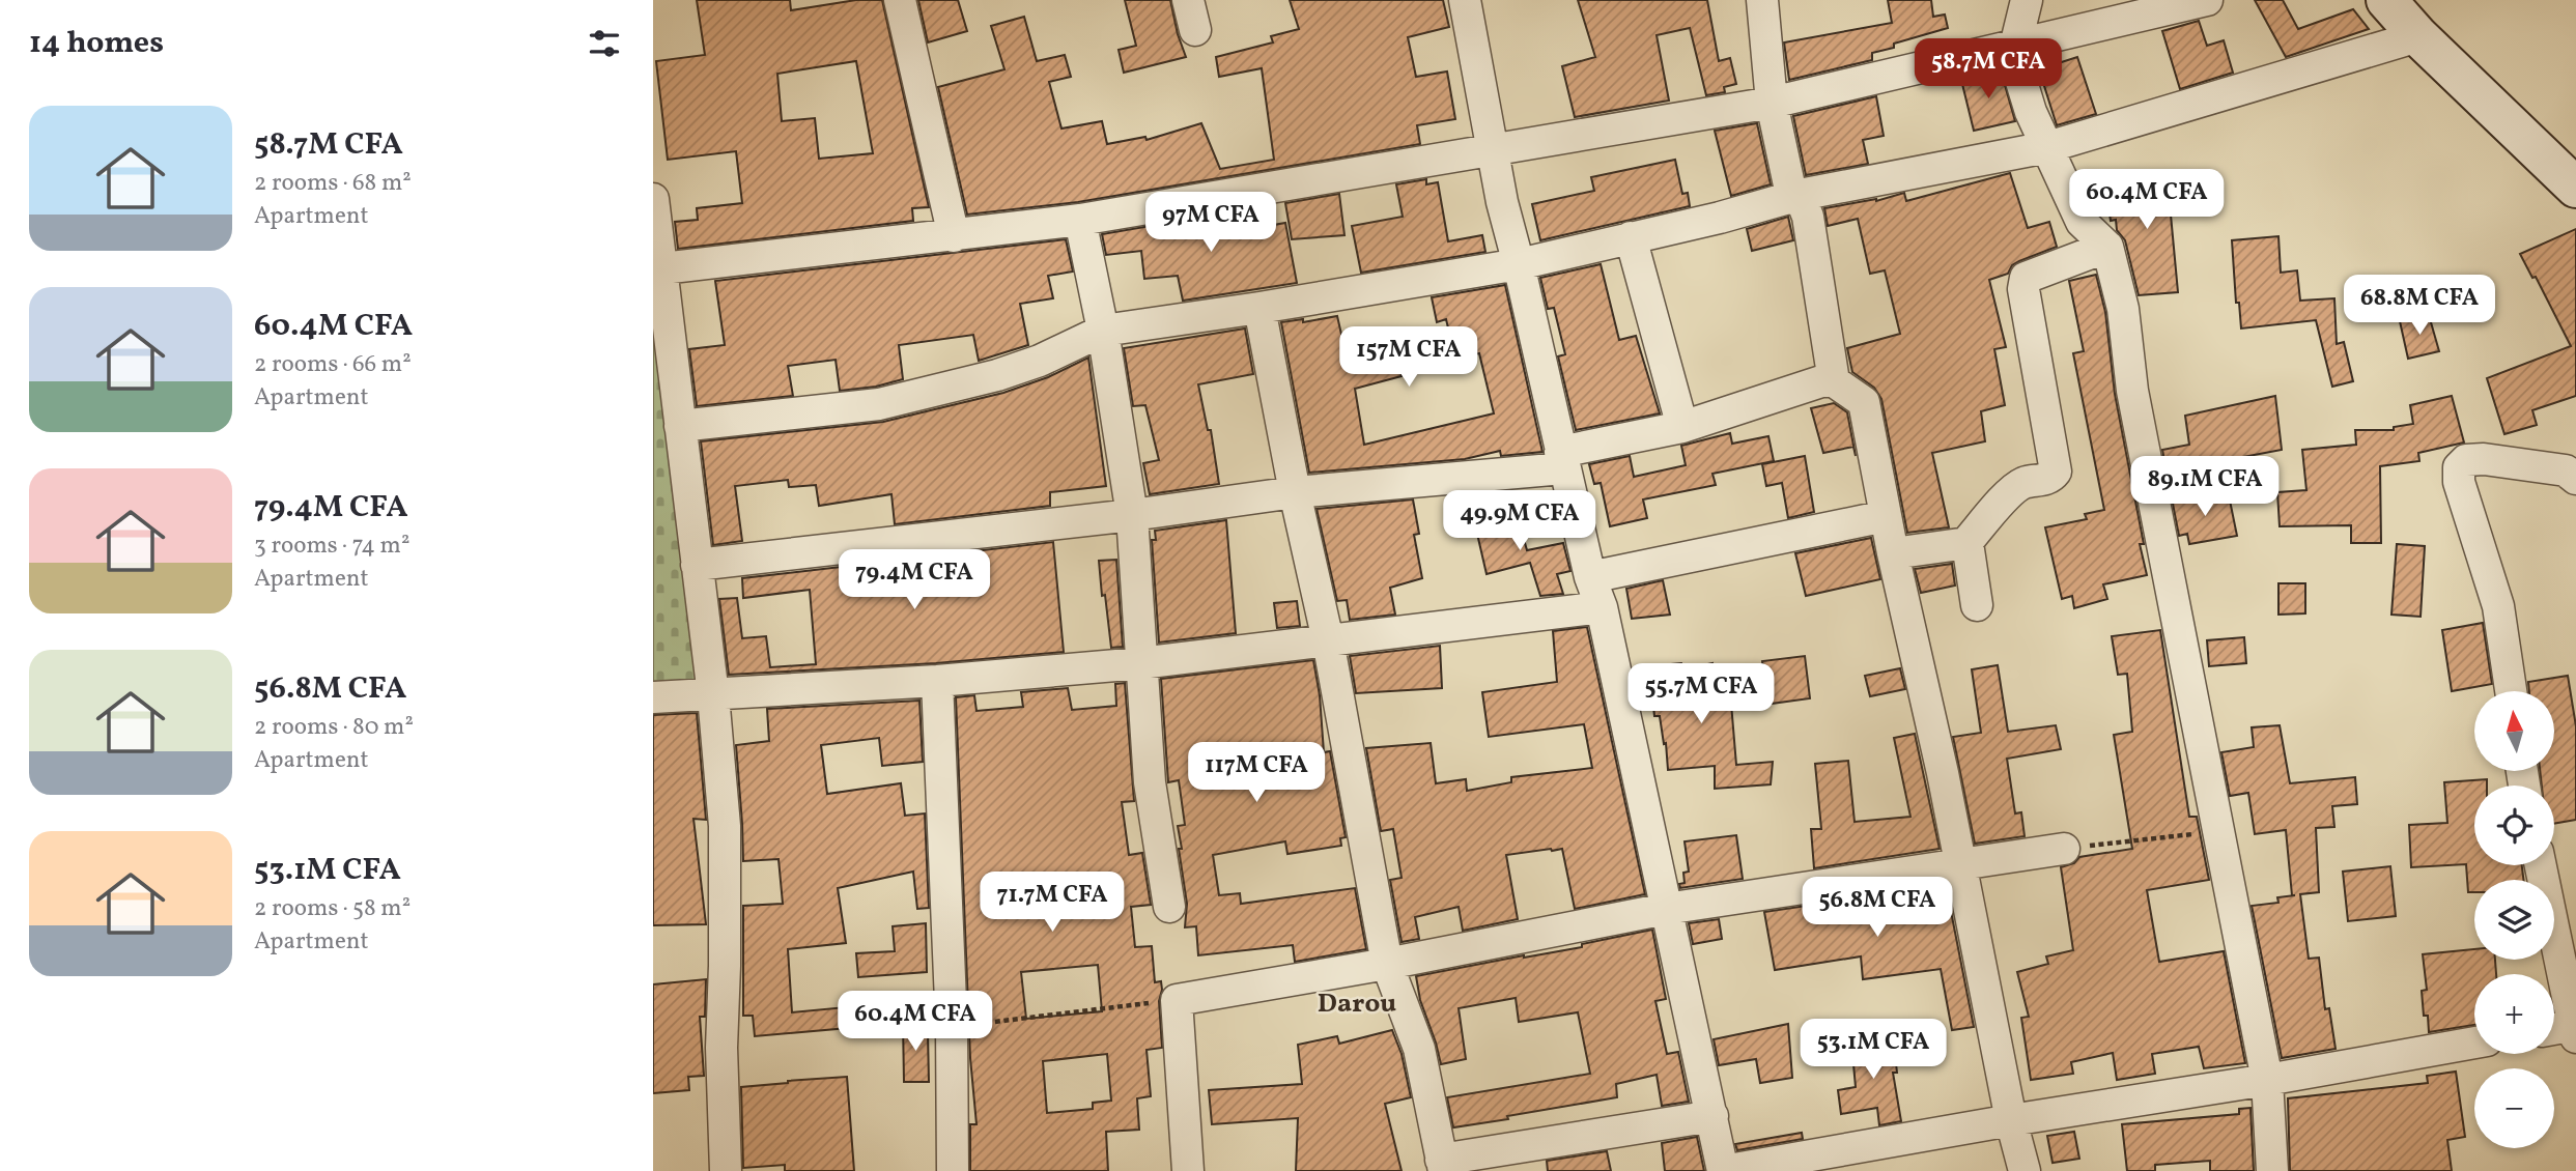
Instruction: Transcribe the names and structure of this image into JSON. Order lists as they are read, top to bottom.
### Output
{
  "districts": ["Darou"],
  "north": "top",
  "page": {
    "heading": "14 homes",
    "price": [
      "58.7M CFA",
      "60.4M CFA",
      "97M CFA",
      "68.8M CFA",
      "157M CFA",
      "89.1M CFA",
      "49.9M CFA",
      "79.4M CFA",
      "55.7M CFA",
      "117M CFA",
      "71.7M CFA",
      "56.8M CFA",
      "60.4M CFA",
      "53.1M CFA"
    ],
    "list": [
      {
        "name": "58.7M CFA",
        "note": "2 rooms · 68 m² · Apartment"
      },
      {
        "name": "60.4M CFA",
        "note": "2 rooms · 66 m² · Apartment"
      },
      {
        "name": "79.4M CFA",
        "note": "3 rooms · 74 m² · Apartment"
      },
      {
        "name": "56.8M CFA",
        "note": "2 rooms · 80 m² · Apartment"
      },
      {
        "name": "53.1M CFA",
        "note": "2 rooms · 58 m² · Apartment"
      }
    ],
    "map_buttons": ["+", "−"]
  }
}
